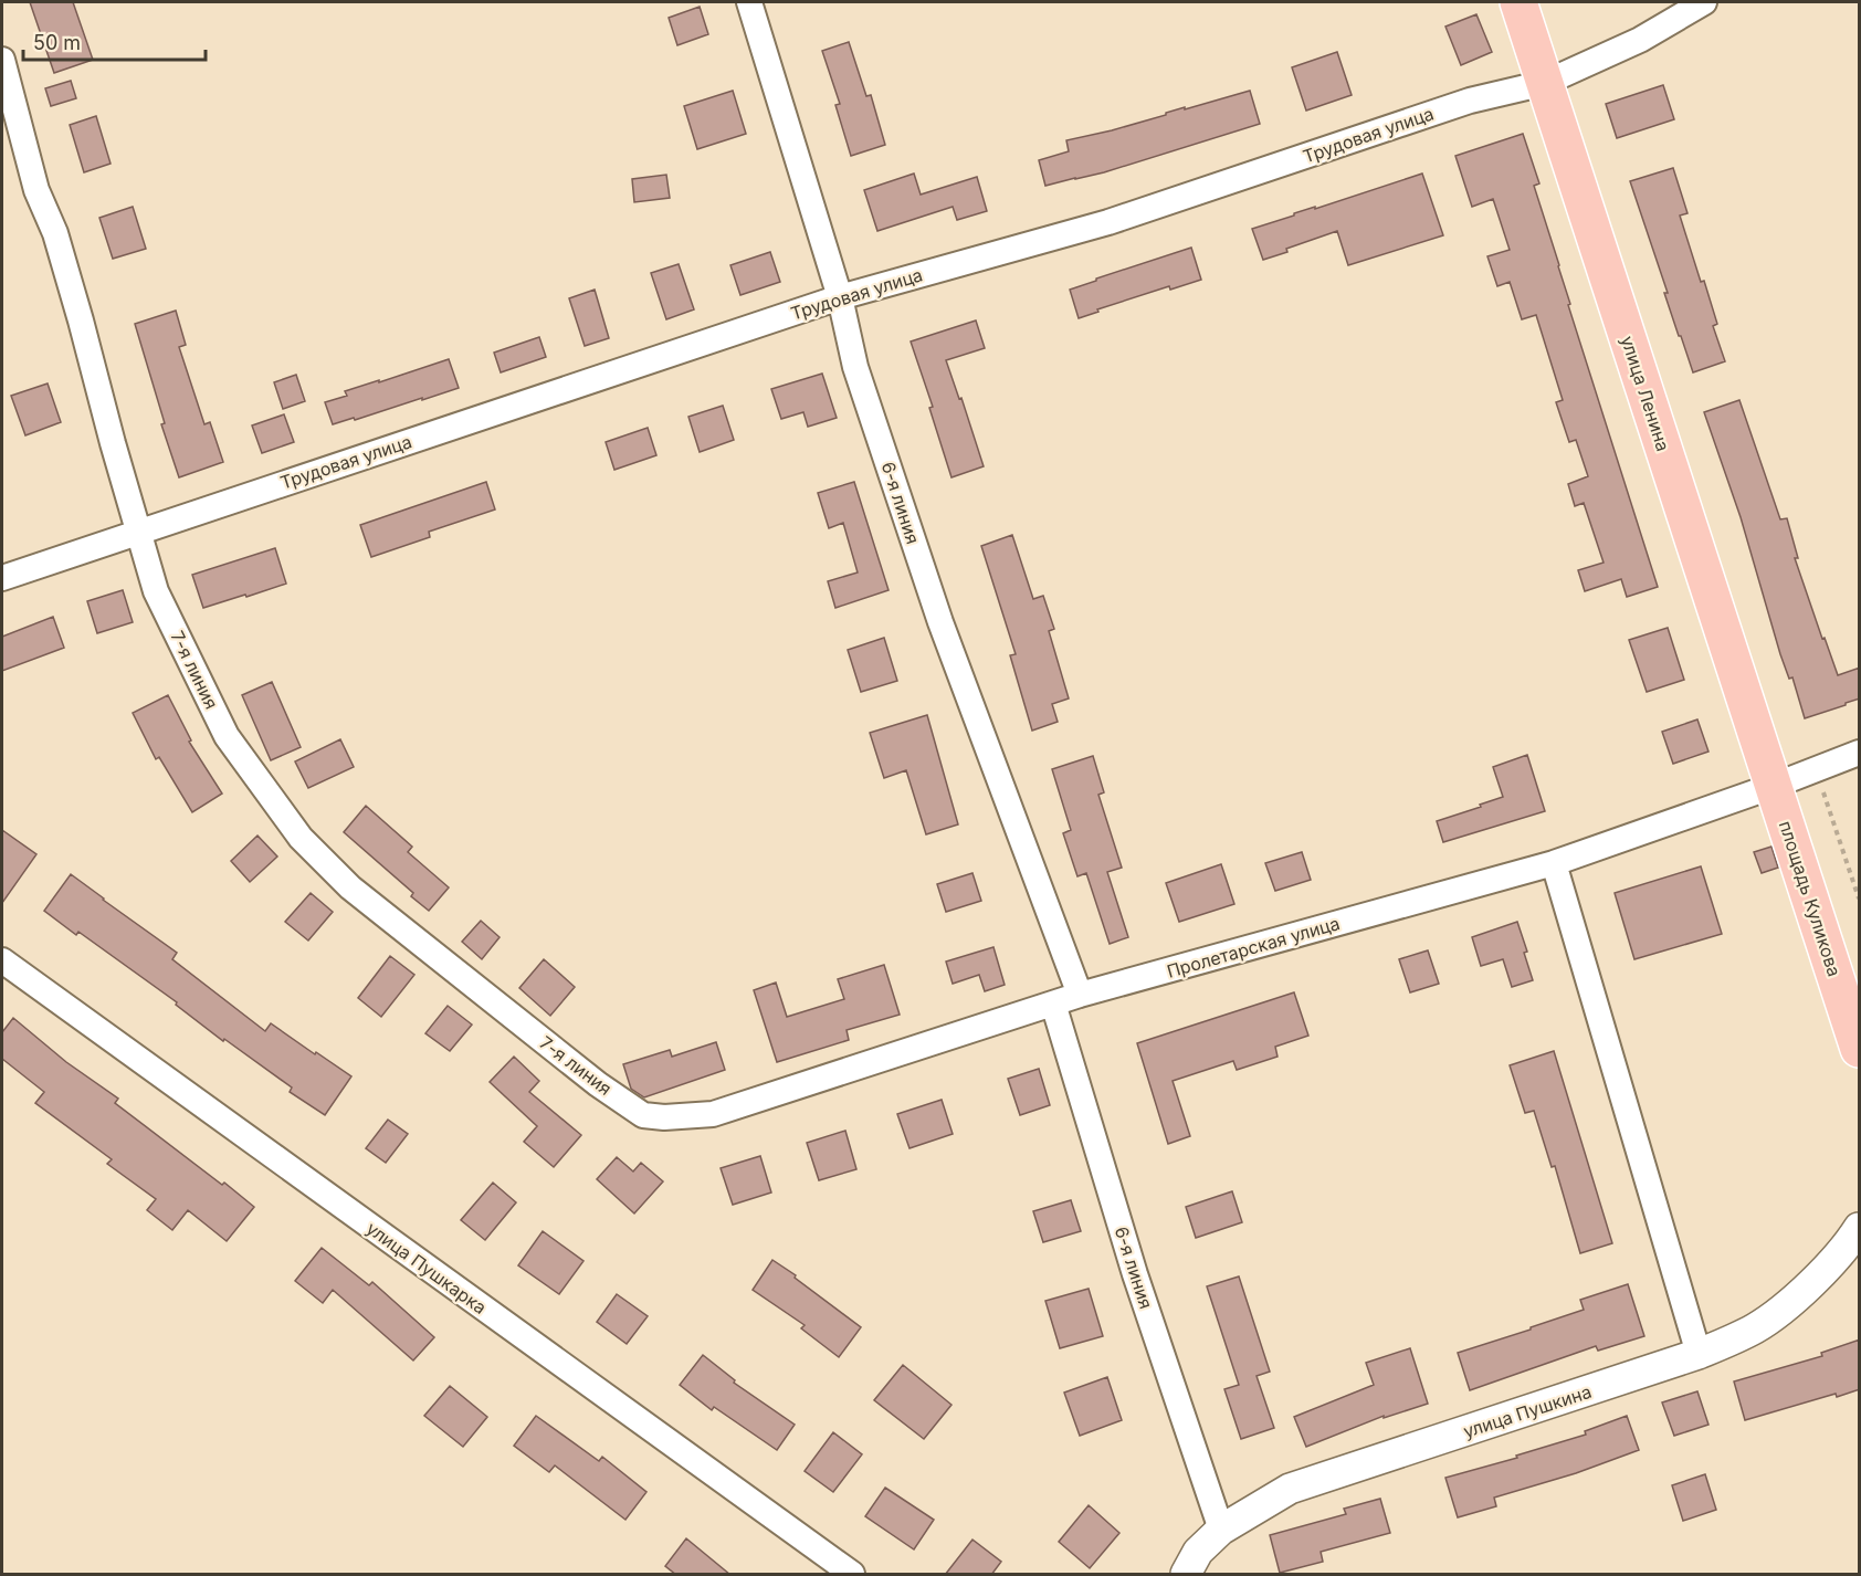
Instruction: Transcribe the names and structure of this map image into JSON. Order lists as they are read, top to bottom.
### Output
{
  "streets": {
    "main road": ["улица Ленина", "площадь Куликова"],
    "street": [
      "Трудовая улица",
      "6-я линия",
      "7-я линия",
      "Пролетарская улица",
      "улица Пушкарка",
      "улица Пушкина"
    ]
  },
  "crossings": [
    ["Трудовая улица", "улица Ленина"],
    ["Трудовая улица", "6-я линия"],
    ["Трудовая улица", "7-я линия"],
    ["улица Ленина", "площадь Куликова"],
    ["улица Ленина", "Пролетарская улица"],
    ["6-я линия", "Пролетарская улица"],
    ["6-я линия", "улица Пушкина"],
    ["7-я линия", "Пролетарская улица"],
    ["площадь Куликова", "Пролетарская улица"]
  ],
  "scale_bar": "50 m"
}
